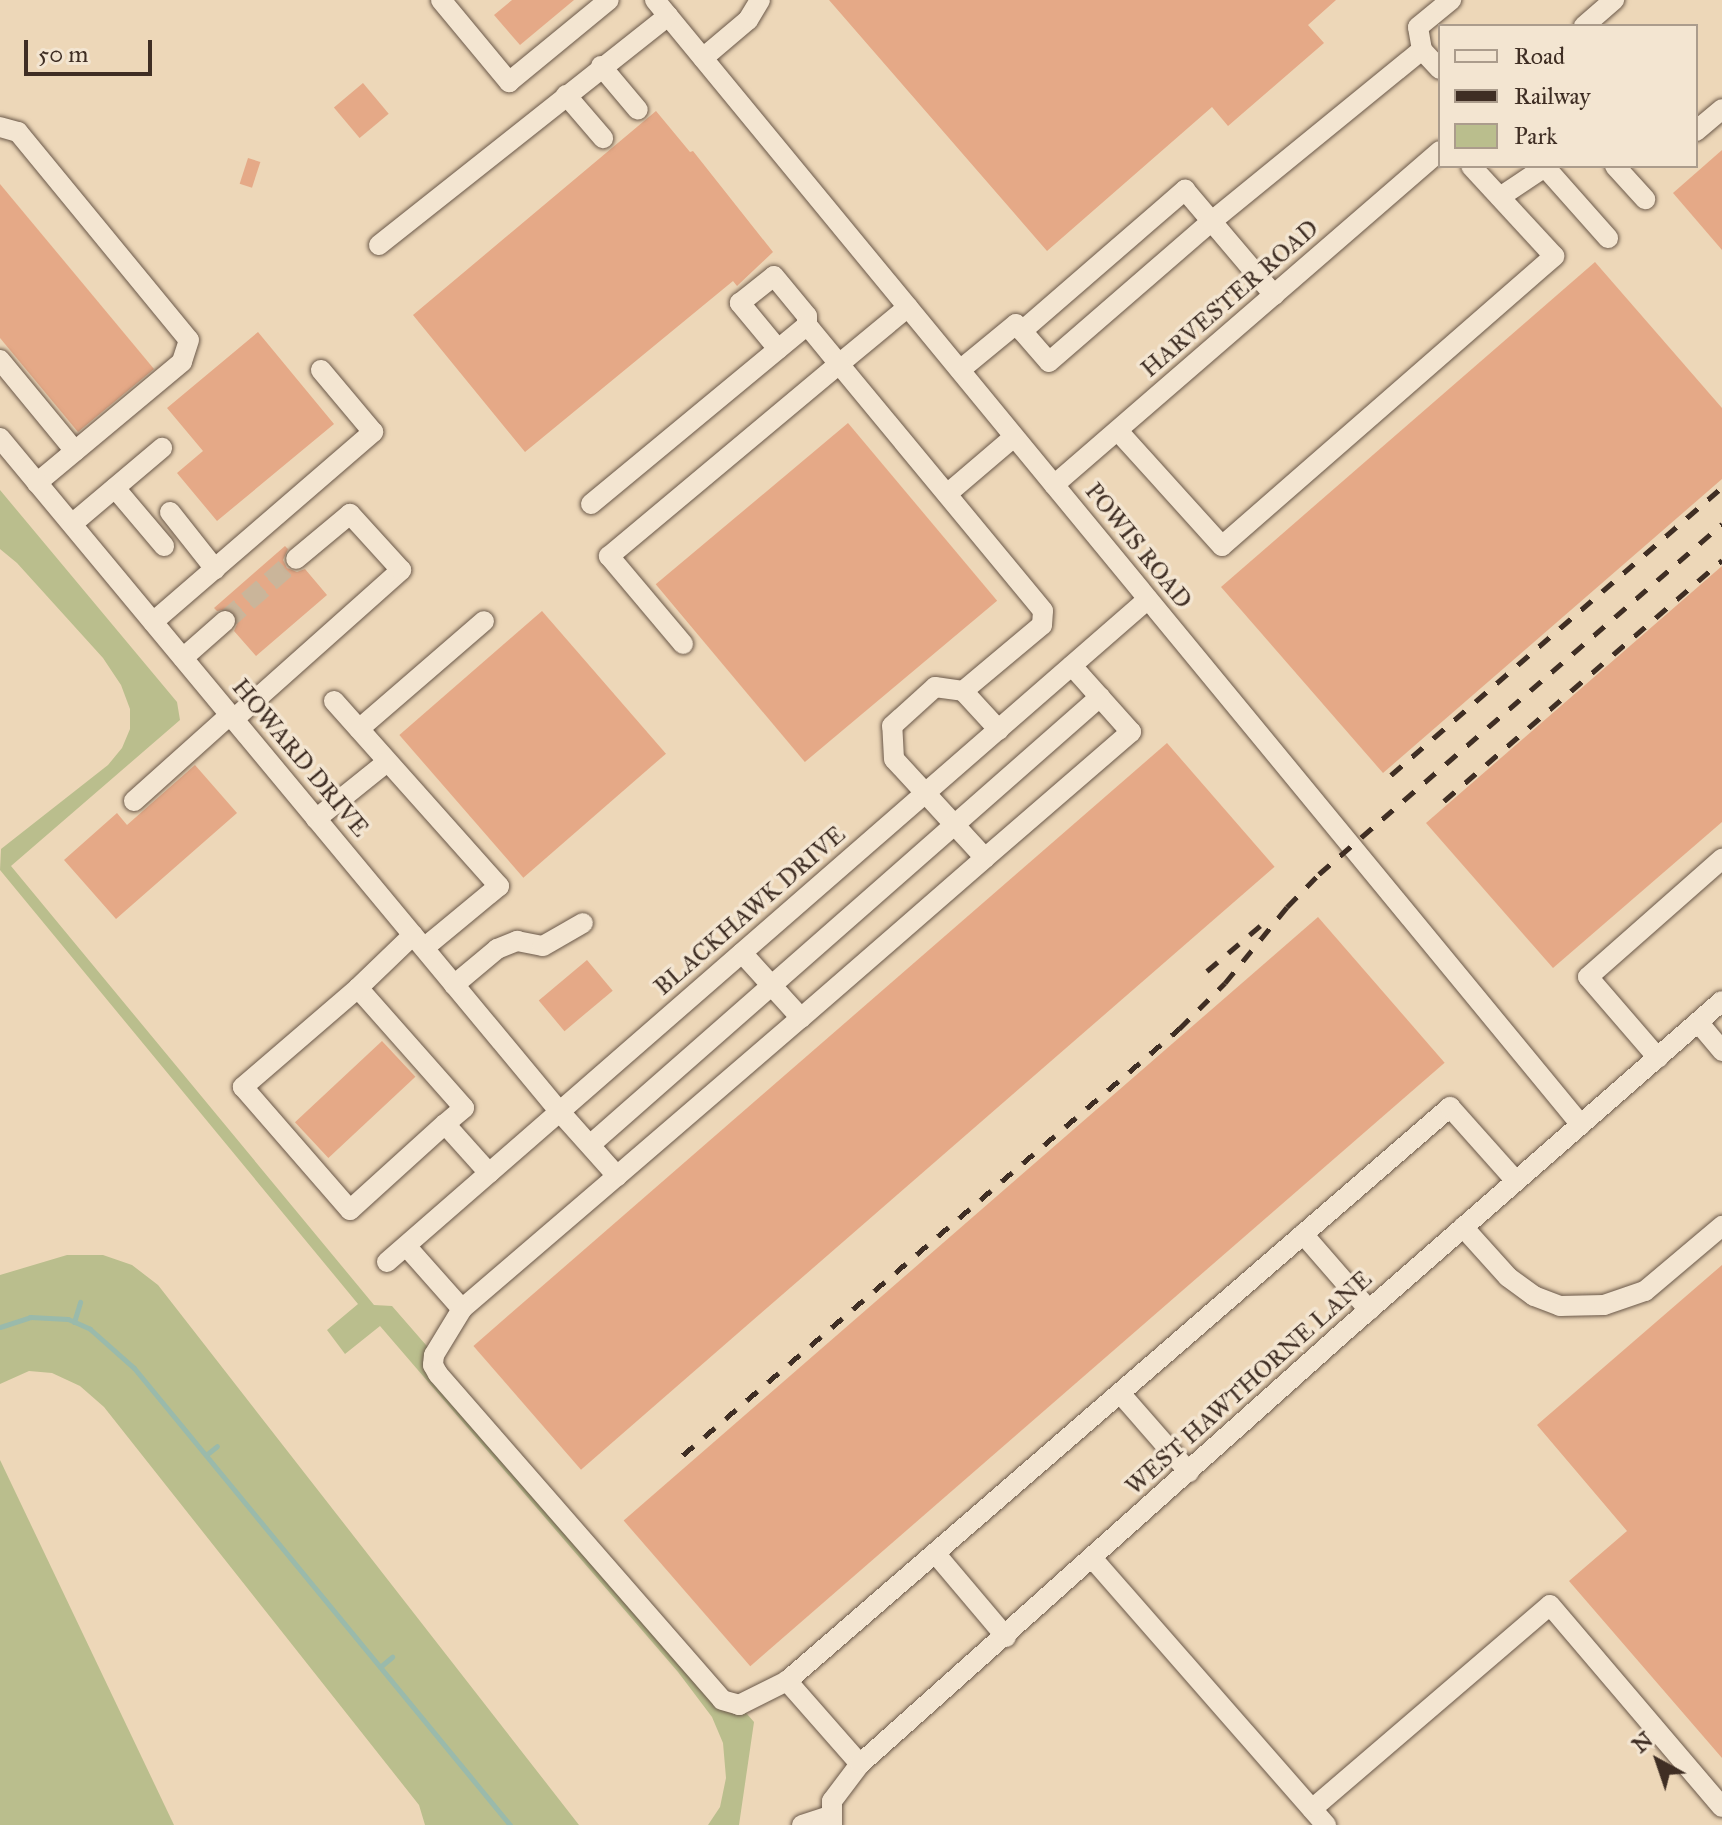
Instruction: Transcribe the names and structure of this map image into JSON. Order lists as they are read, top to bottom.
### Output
{
  "streets": {
    "street": [
      "HARVESTER ROAD",
      "POWIS ROAD",
      "HOWARD DRIVE",
      "BLACKHAWK DRIVE",
      "WEST HAWTHORNE LANE"
    ]
  },
  "crossings": [
    ["HARVESTER ROAD", "POWIS ROAD"],
    ["POWIS ROAD", "BLACKHAWK DRIVE"],
    ["POWIS ROAD", "WEST HAWTHORNE LANE"],
    ["HOWARD DRIVE", "BLACKHAWK DRIVE"]
  ],
  "legend": ["Road", "Railway", "Park"],
  "scale_bar": "50 m",
  "north": "top left"
}
